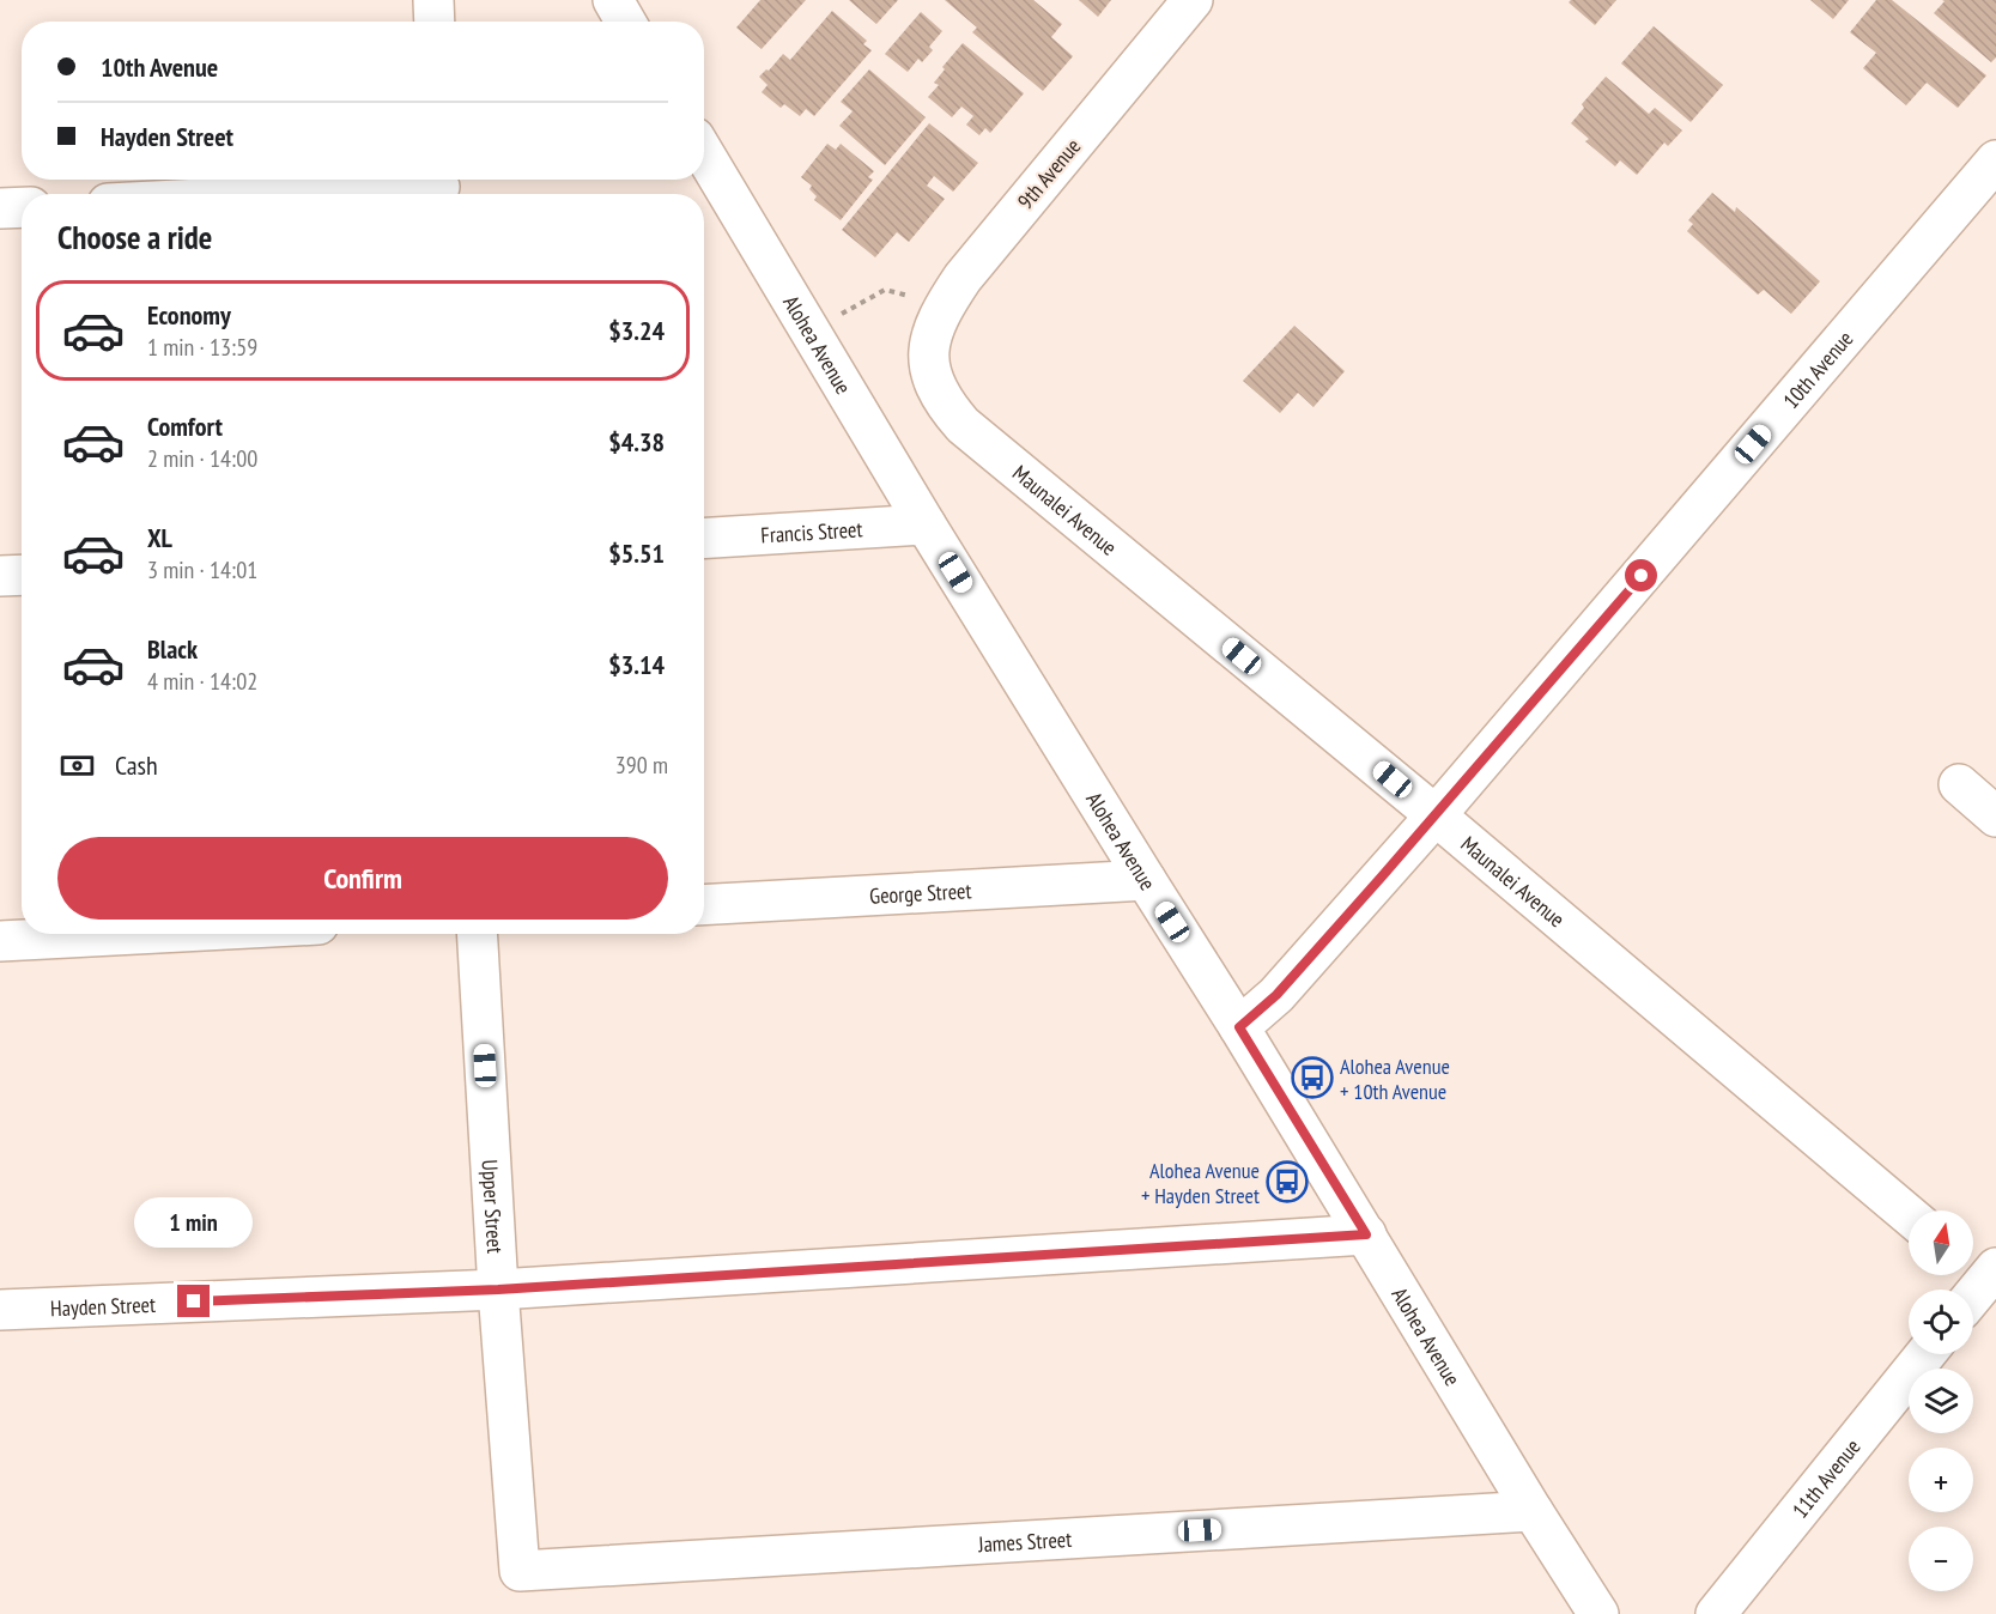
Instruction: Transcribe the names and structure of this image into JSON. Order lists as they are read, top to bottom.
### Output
{
  "streets": {
    "street": [
      "9th Avenue",
      "Alohea Avenue",
      "10th Avenue",
      "Maunalei Avenue",
      "Francis Street",
      "George Street",
      "Upper Street",
      "Hayden Street",
      "11th Avenue",
      "James Street"
    ]
  },
  "crossings": [
    ["9th Avenue", "Maunalei Avenue"],
    ["Alohea Avenue", "10th Avenue"],
    ["Alohea Avenue", "Francis Street"],
    ["Alohea Avenue", "George Street"],
    ["Alohea Avenue", "Hayden Street"],
    ["Alohea Avenue", "James Street"],
    ["10th Avenue", "Maunalei Avenue"],
    ["Upper Street", "Hayden Street"],
    ["Upper Street", "James Street"]
  ],
  "places": {
    "bus stop": ["Alohea Avenue + 10th Avenue", "Alohea Avenue + Hayden Street"]
  },
  "north": "top",
  "page": {
    "banner": ["10th Avenue", "Hayden Street"],
    "heading": "Choose a ride",
    "list": [
      {
        "name": "Economy",
        "note": "1 min · 13:59",
        "value": "$3.24"
      },
      {
        "name": "Comfort",
        "note": "2 min · 14:00",
        "value": "$4.38"
      },
      {
        "name": "XL",
        "note": "3 min · 14:01",
        "value": "$5.51"
      },
      {
        "name": "Black",
        "note": "4 min · 14:02",
        "value": "$3.14"
      }
    ],
    "pay": ["Cash", "390 m"],
    "buttons": "Confirm",
    "bubble": "1 min",
    "map_buttons": ["+", "−"]
  }
}
